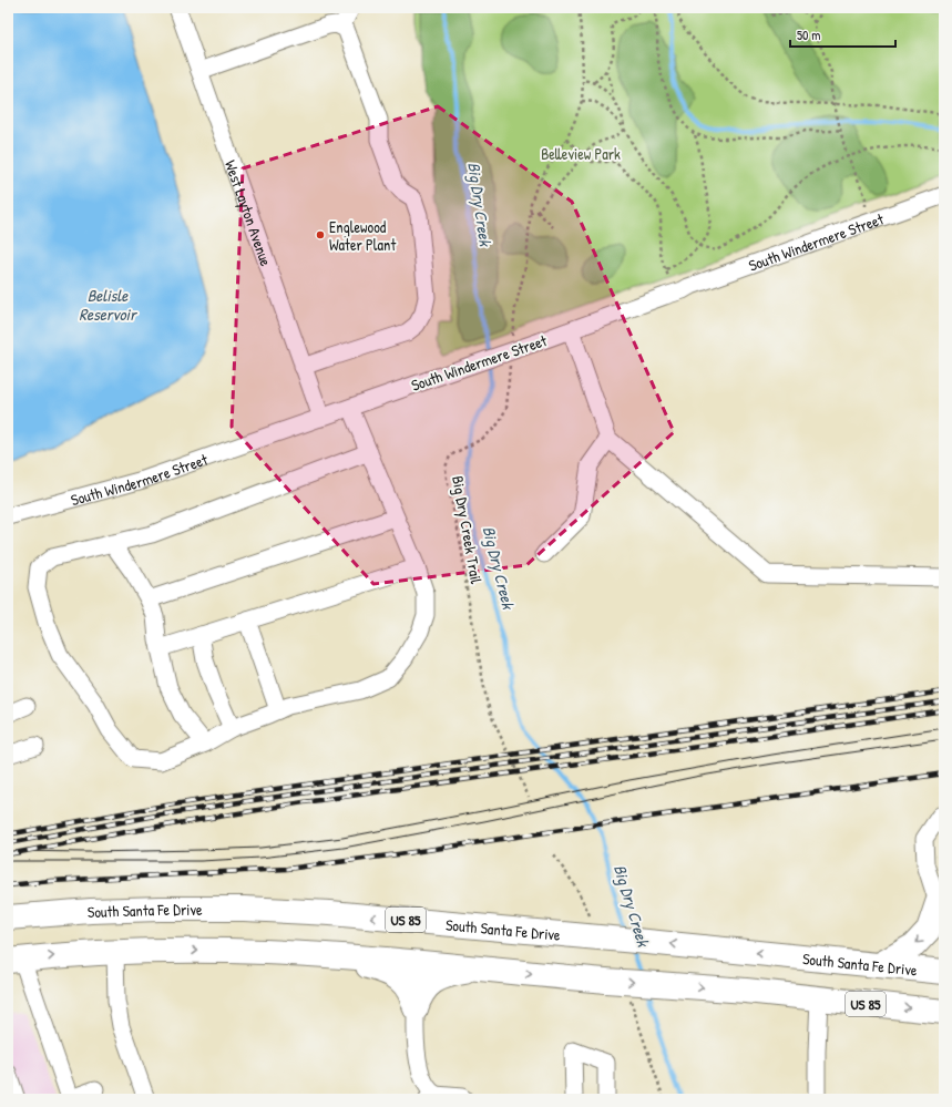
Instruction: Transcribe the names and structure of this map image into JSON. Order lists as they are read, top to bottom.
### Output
{
  "streets": {
    "highway": ["South Santa Fe Drive", "US 85"],
    "street": ["West Layton Avenue", "South Windermere Street"],
    "path": ["Big Dry Creek Trail"]
  },
  "crossings": [
    ["West Layton Avenue", "South Windermere Street"]
  ],
  "water": ["Big Dry Creek", "Belisle Reservoir"],
  "parks": ["Belleview Park"],
  "places": ["Englewood Water Plant"],
  "scale_bar": "50 m"
}
